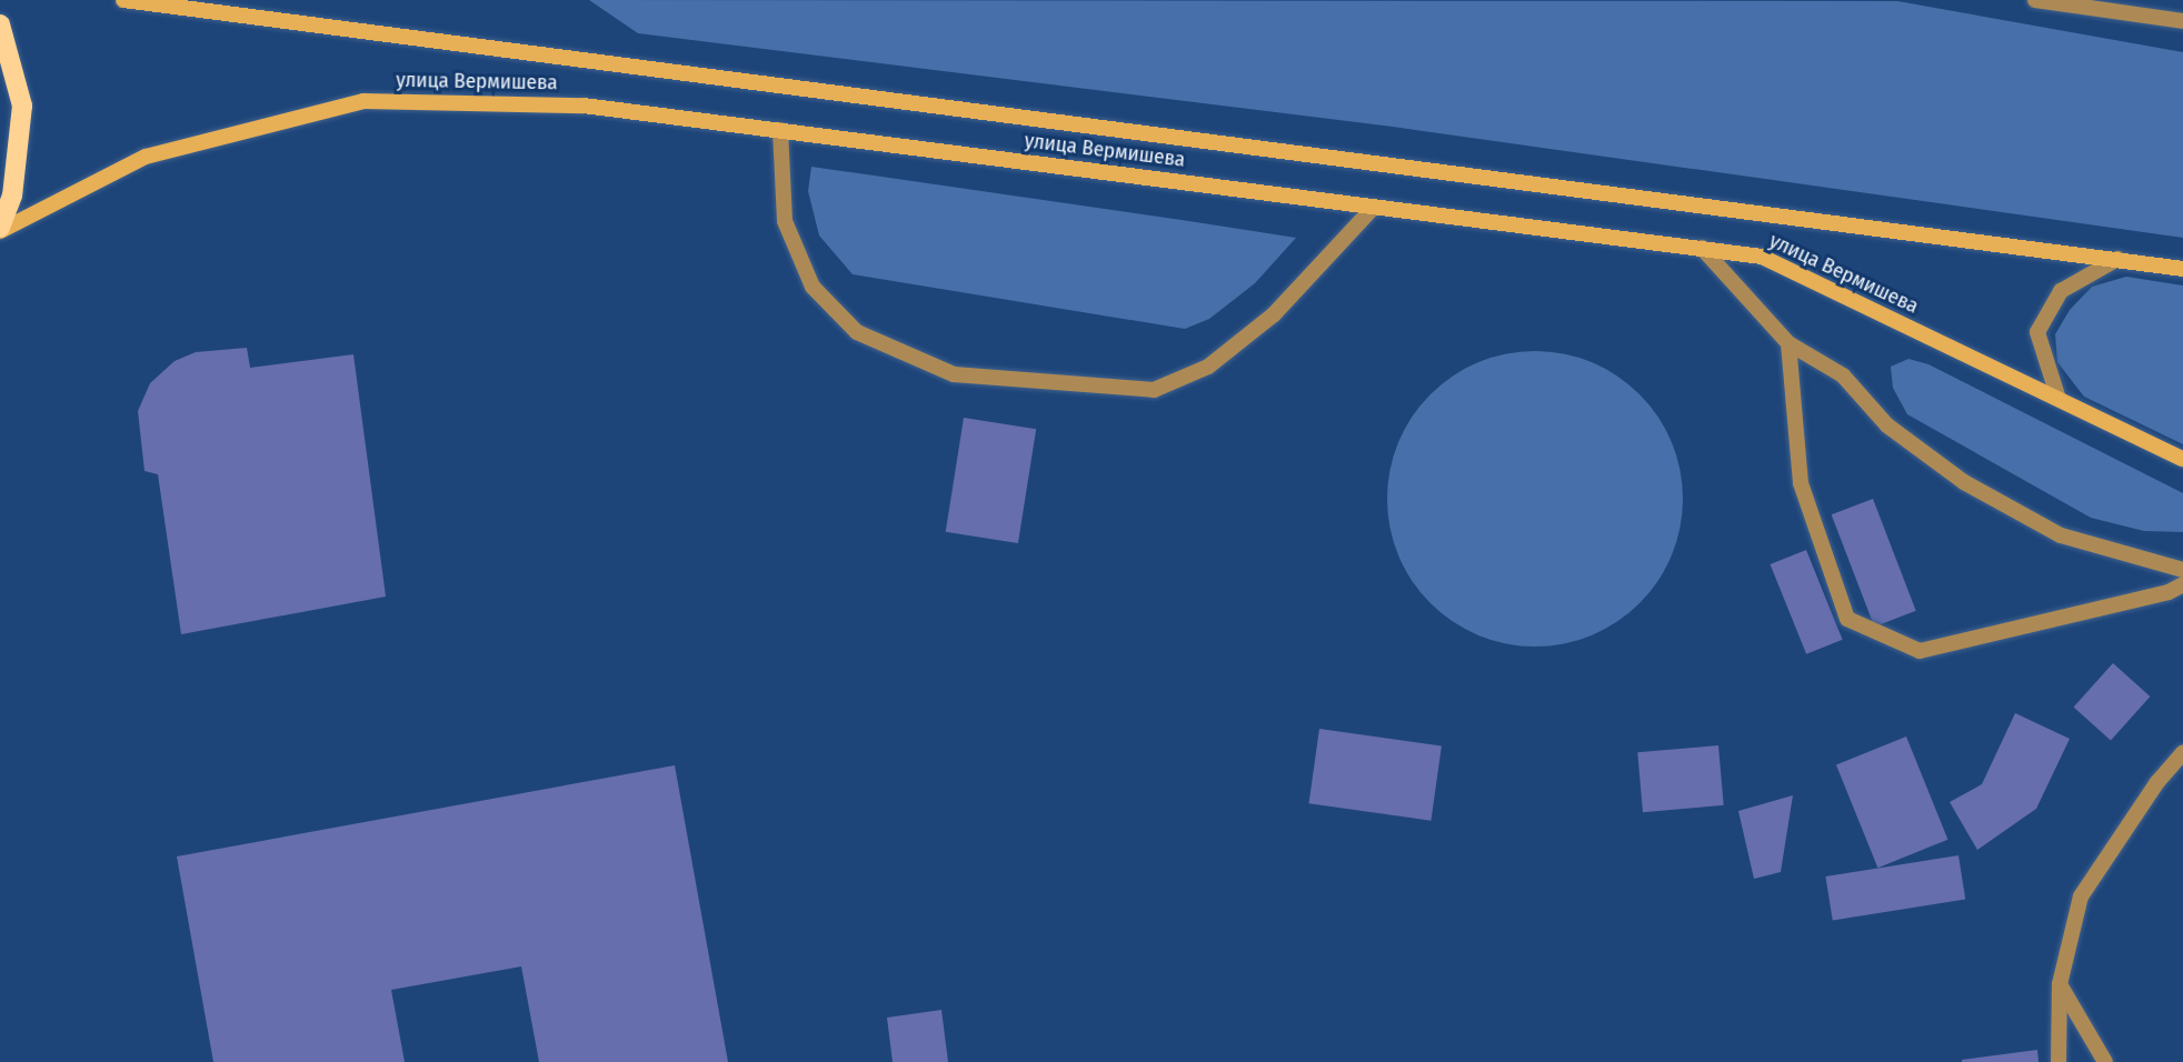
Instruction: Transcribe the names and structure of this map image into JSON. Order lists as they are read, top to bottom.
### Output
{
  "streets": {
    "main road": ["улица Вермишева"]
  }
}
